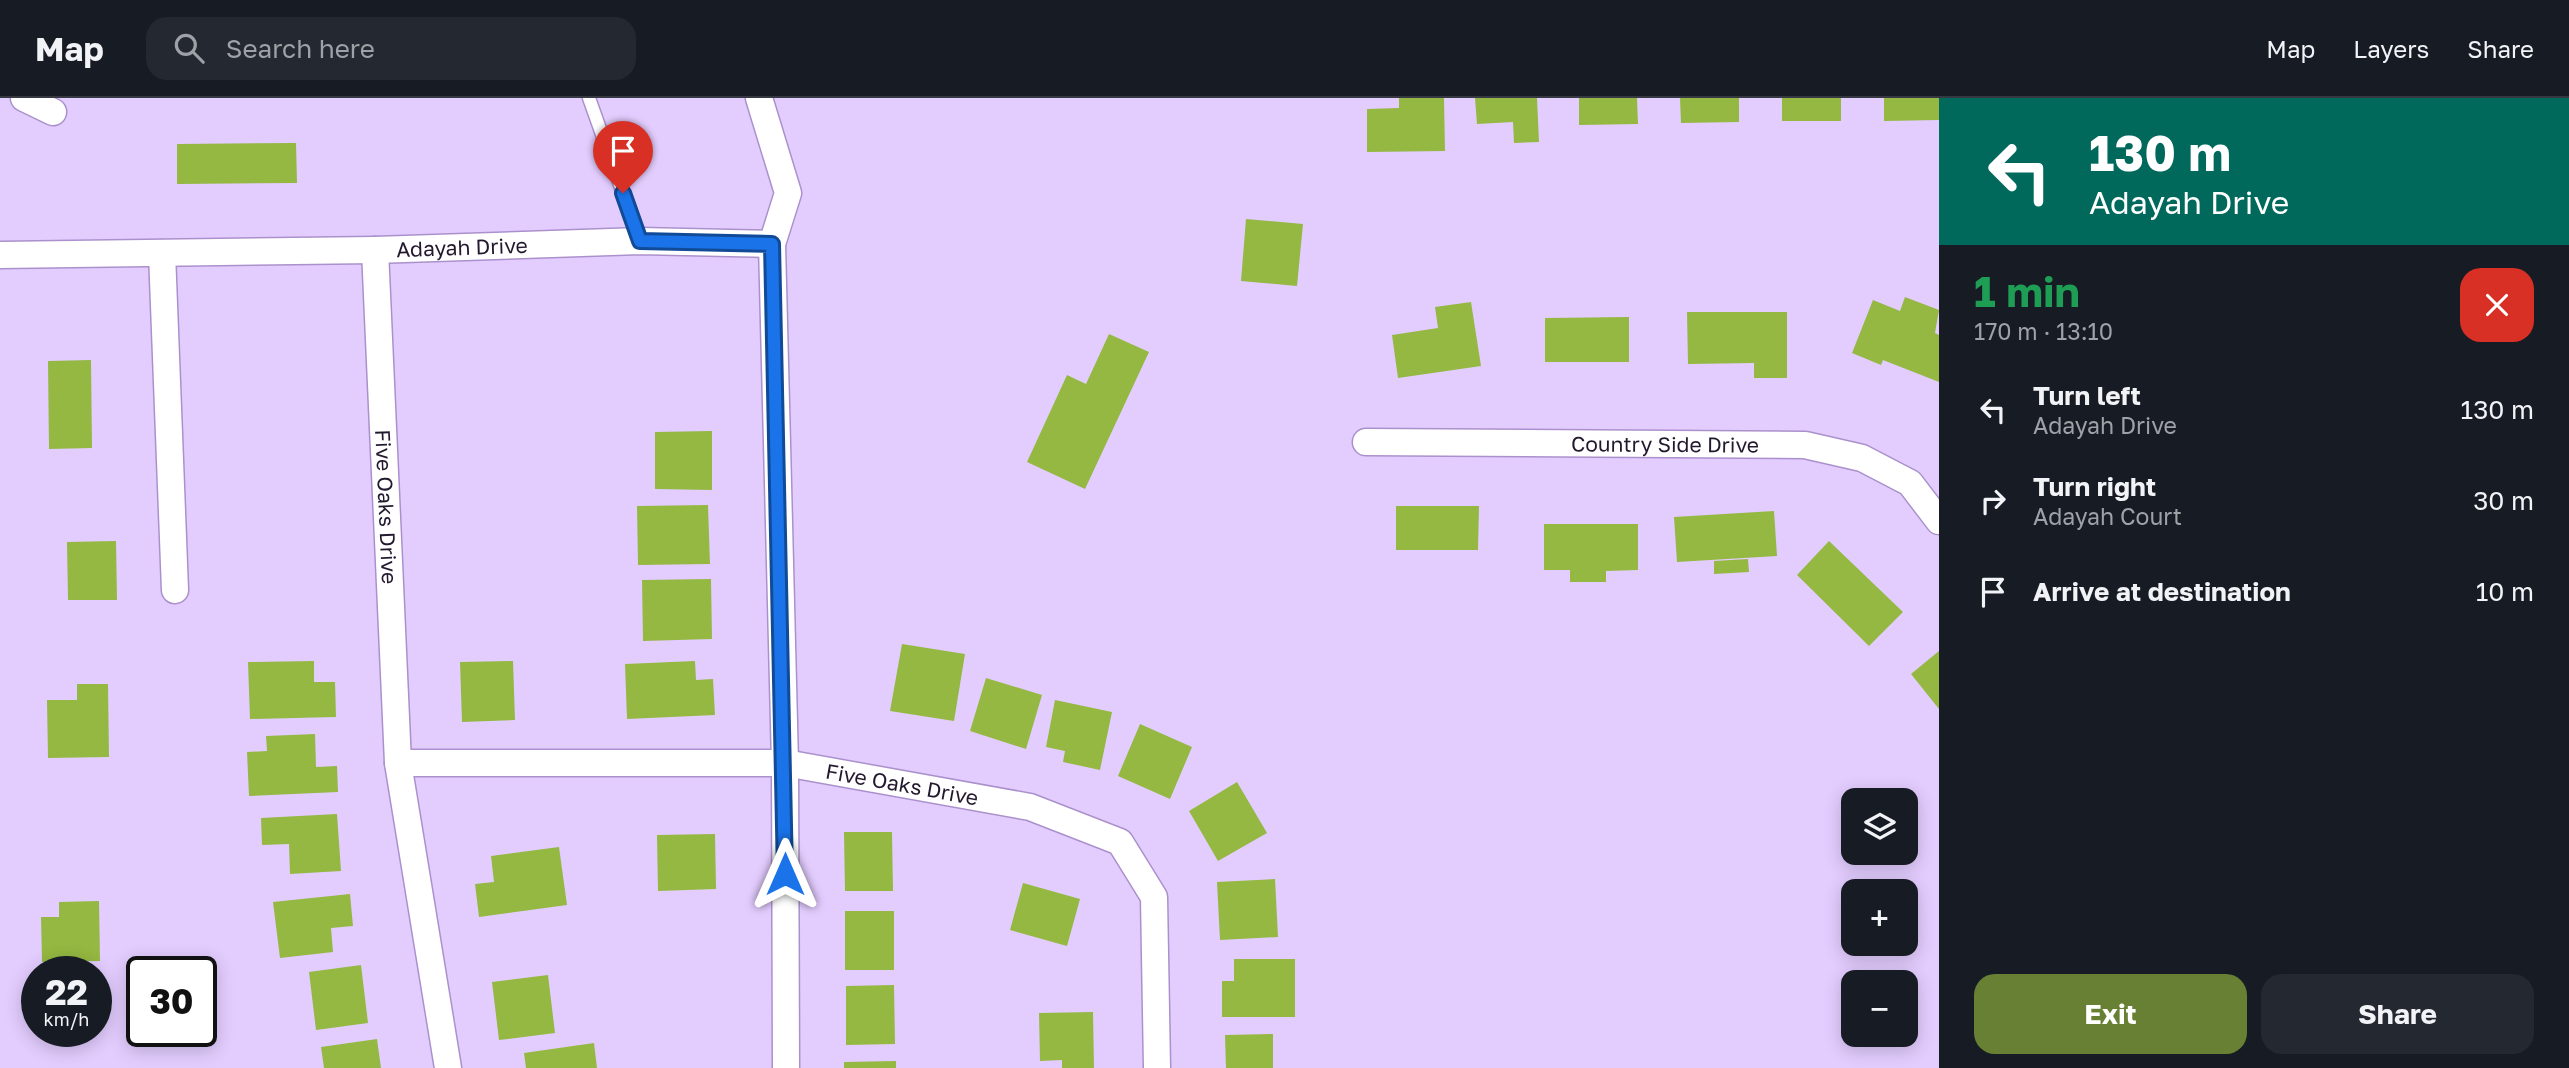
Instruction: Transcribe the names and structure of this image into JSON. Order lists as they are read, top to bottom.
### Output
{
  "streets": {
    "street": ["Adayah Drive", "Country Side Drive", "Five Oaks Drive"]
  },
  "crossings": [
    ["Adayah Drive", "Five Oaks Drive"]
  ],
  "page": {
    "header": "Map",
    "search": "Search here",
    "nav": ["Map", "Layers", "Share"],
    "turn": ["130 m", "Adayah Drive"],
    "heading": ["1 min", "170 m · 13:10"],
    "list": [
      {
        "name": "Turn left",
        "note": "Adayah Drive",
        "value": "130 m"
      },
      {
        "name": "Turn right",
        "note": "Adayah Court",
        "value": "30 m"
      },
      {
        "name": "Arrive at destination",
        "value": "10 m"
      }
    ],
    "map_buttons": ["+", "−"],
    "speed": "22 km/h",
    "limit": "30",
    "buttons": ["Exit", "Share"]
  }
}
